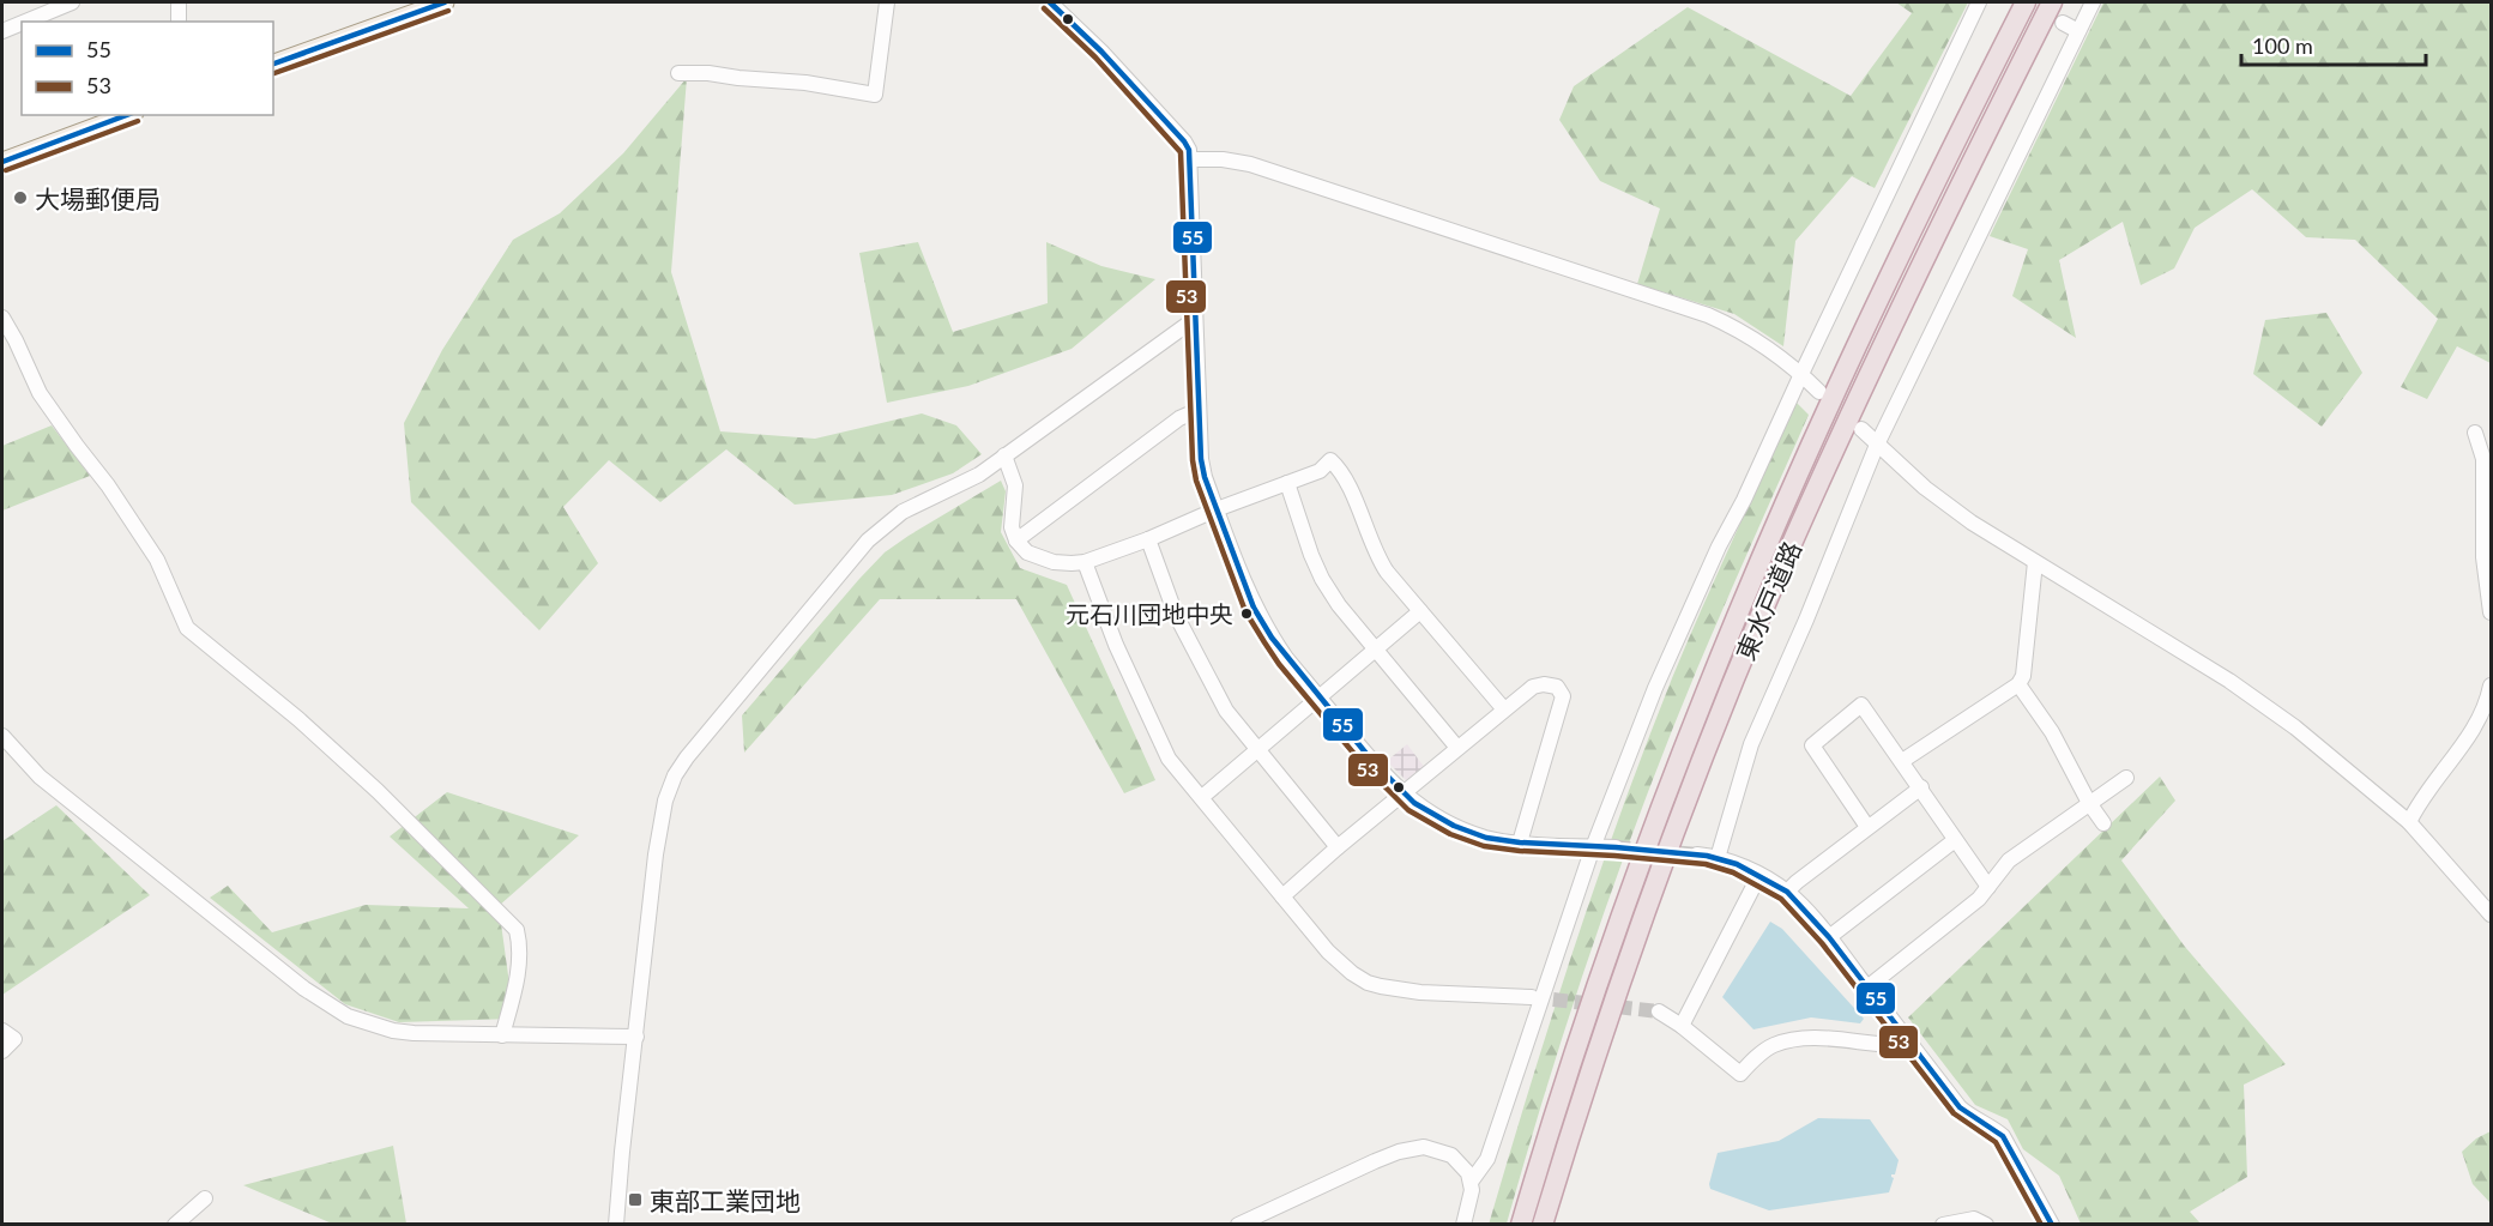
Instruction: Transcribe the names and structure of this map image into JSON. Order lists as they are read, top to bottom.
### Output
{
  "streets": {
    "highway": ["東水戸道路"]
  },
  "places": {
    "other": ["大場郵便局", "元石川団地中央"],
    "transit": ["東部工業団地"]
  },
  "lines": ["transit line 55", "transit line 53"],
  "legend": ["55", "53"],
  "scale_bar": "100 m"
}
